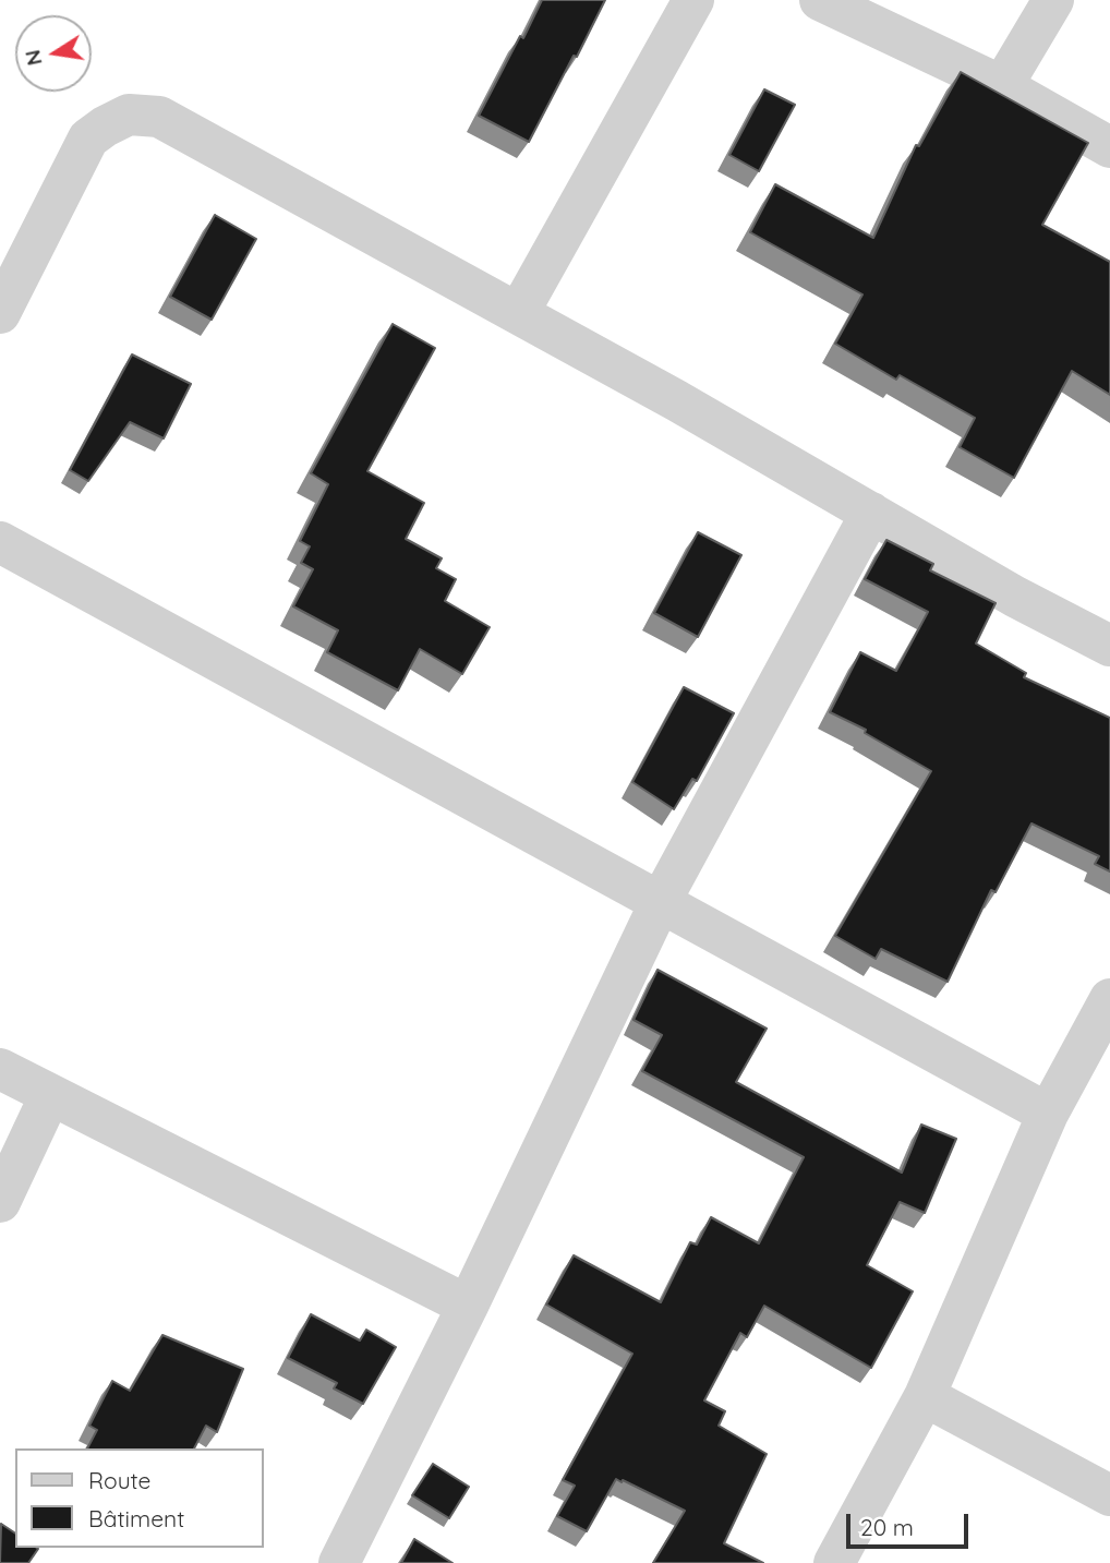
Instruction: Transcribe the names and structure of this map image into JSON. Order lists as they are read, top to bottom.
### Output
{
  "legend": ["Route", "Bâtiment"],
  "scale_bar": "20 m",
  "north": "left"
}
